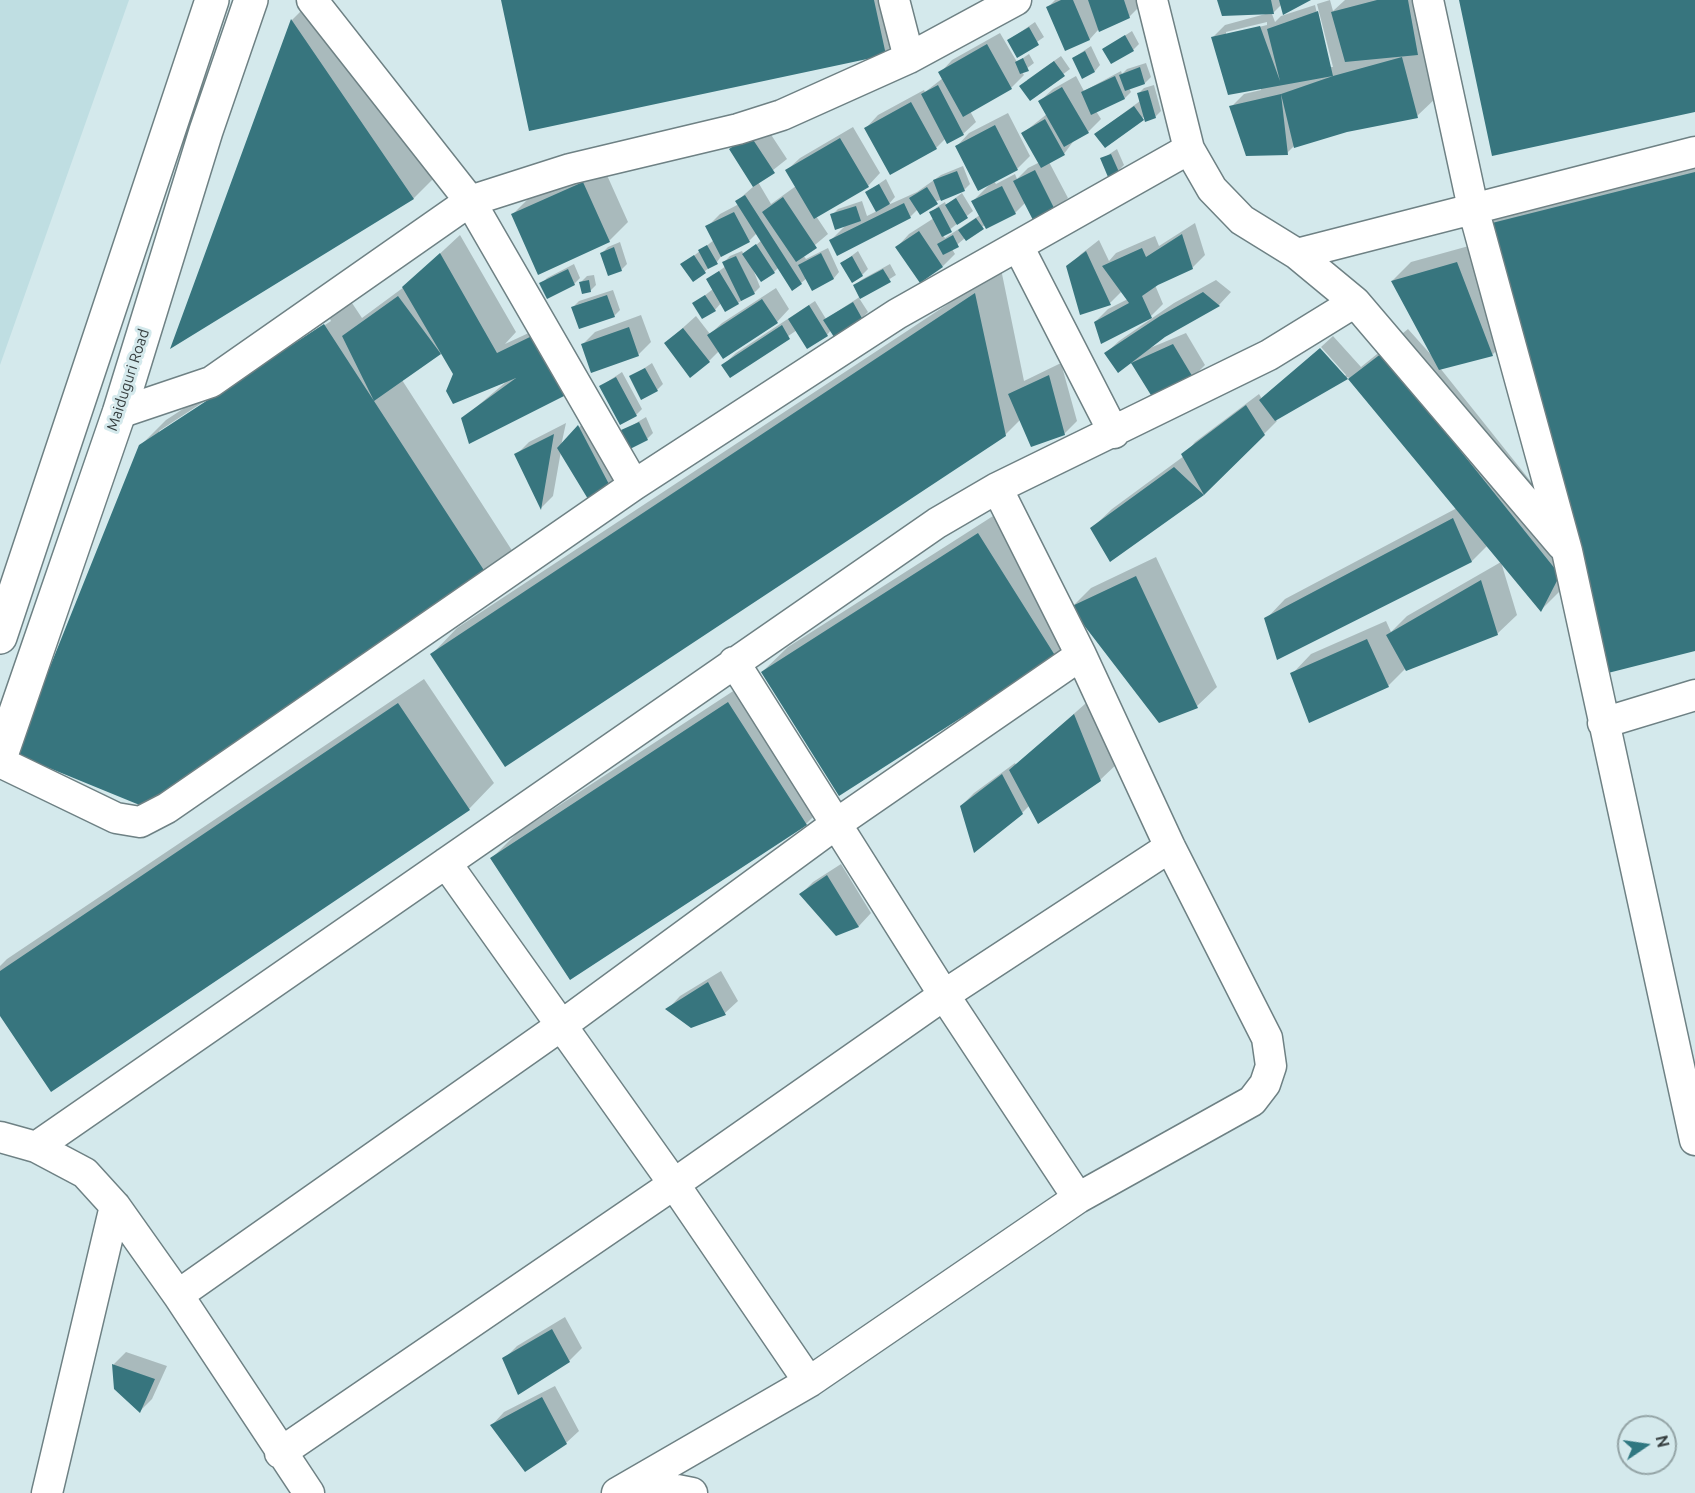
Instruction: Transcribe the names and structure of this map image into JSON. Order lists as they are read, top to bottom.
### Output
{
  "streets": {
    "highway": ["Maiduguri Road"]
  },
  "north": "right"
}
